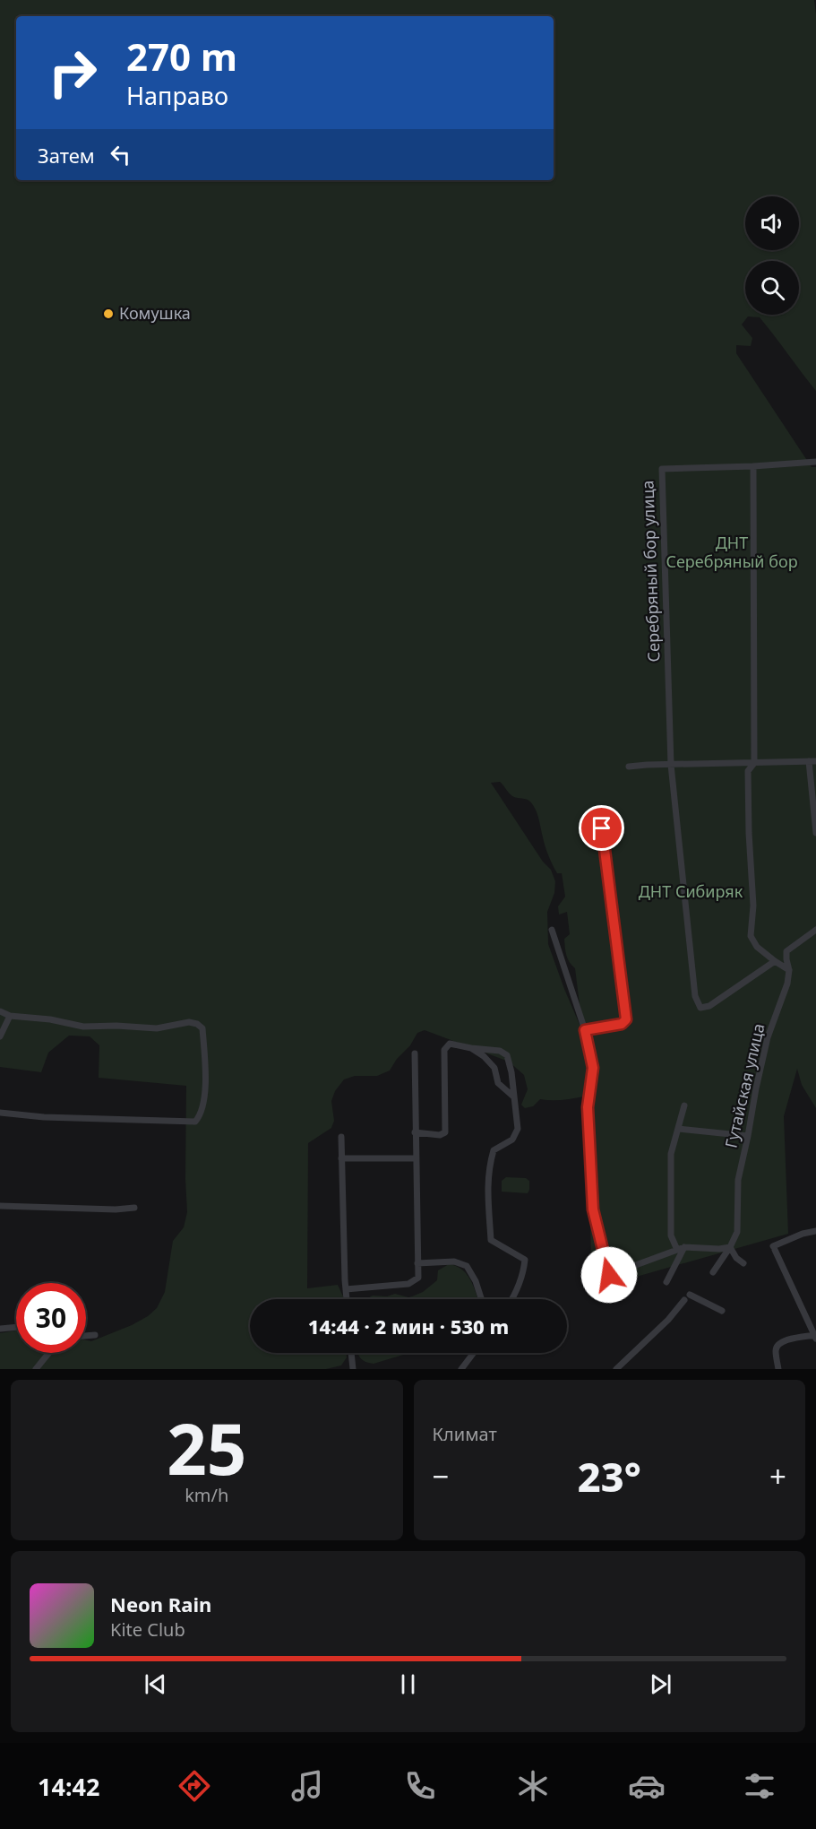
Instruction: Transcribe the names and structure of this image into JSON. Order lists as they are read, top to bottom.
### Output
{
  "streets": {
    "street": ["Серебряный бор улица", "Гутайская улица"]
  },
  "parks": ["ДНТ Серебряный бор", "ДНТ Сибиряк"],
  "places": ["Комушка"],
  "page": {
    "turn": ["270 m", "Направо"],
    "then": "Затем",
    "limit": "30",
    "trip": "14:44 · 2 мин · 530 m",
    "tile": [
      ["25", "km/h"],
      "Климат"
    ],
    "heat": ["−", "23°", "+"],
    "song": ["Neon Rain", "Kite Club"],
    "tabs": "14:42"
  }
}
